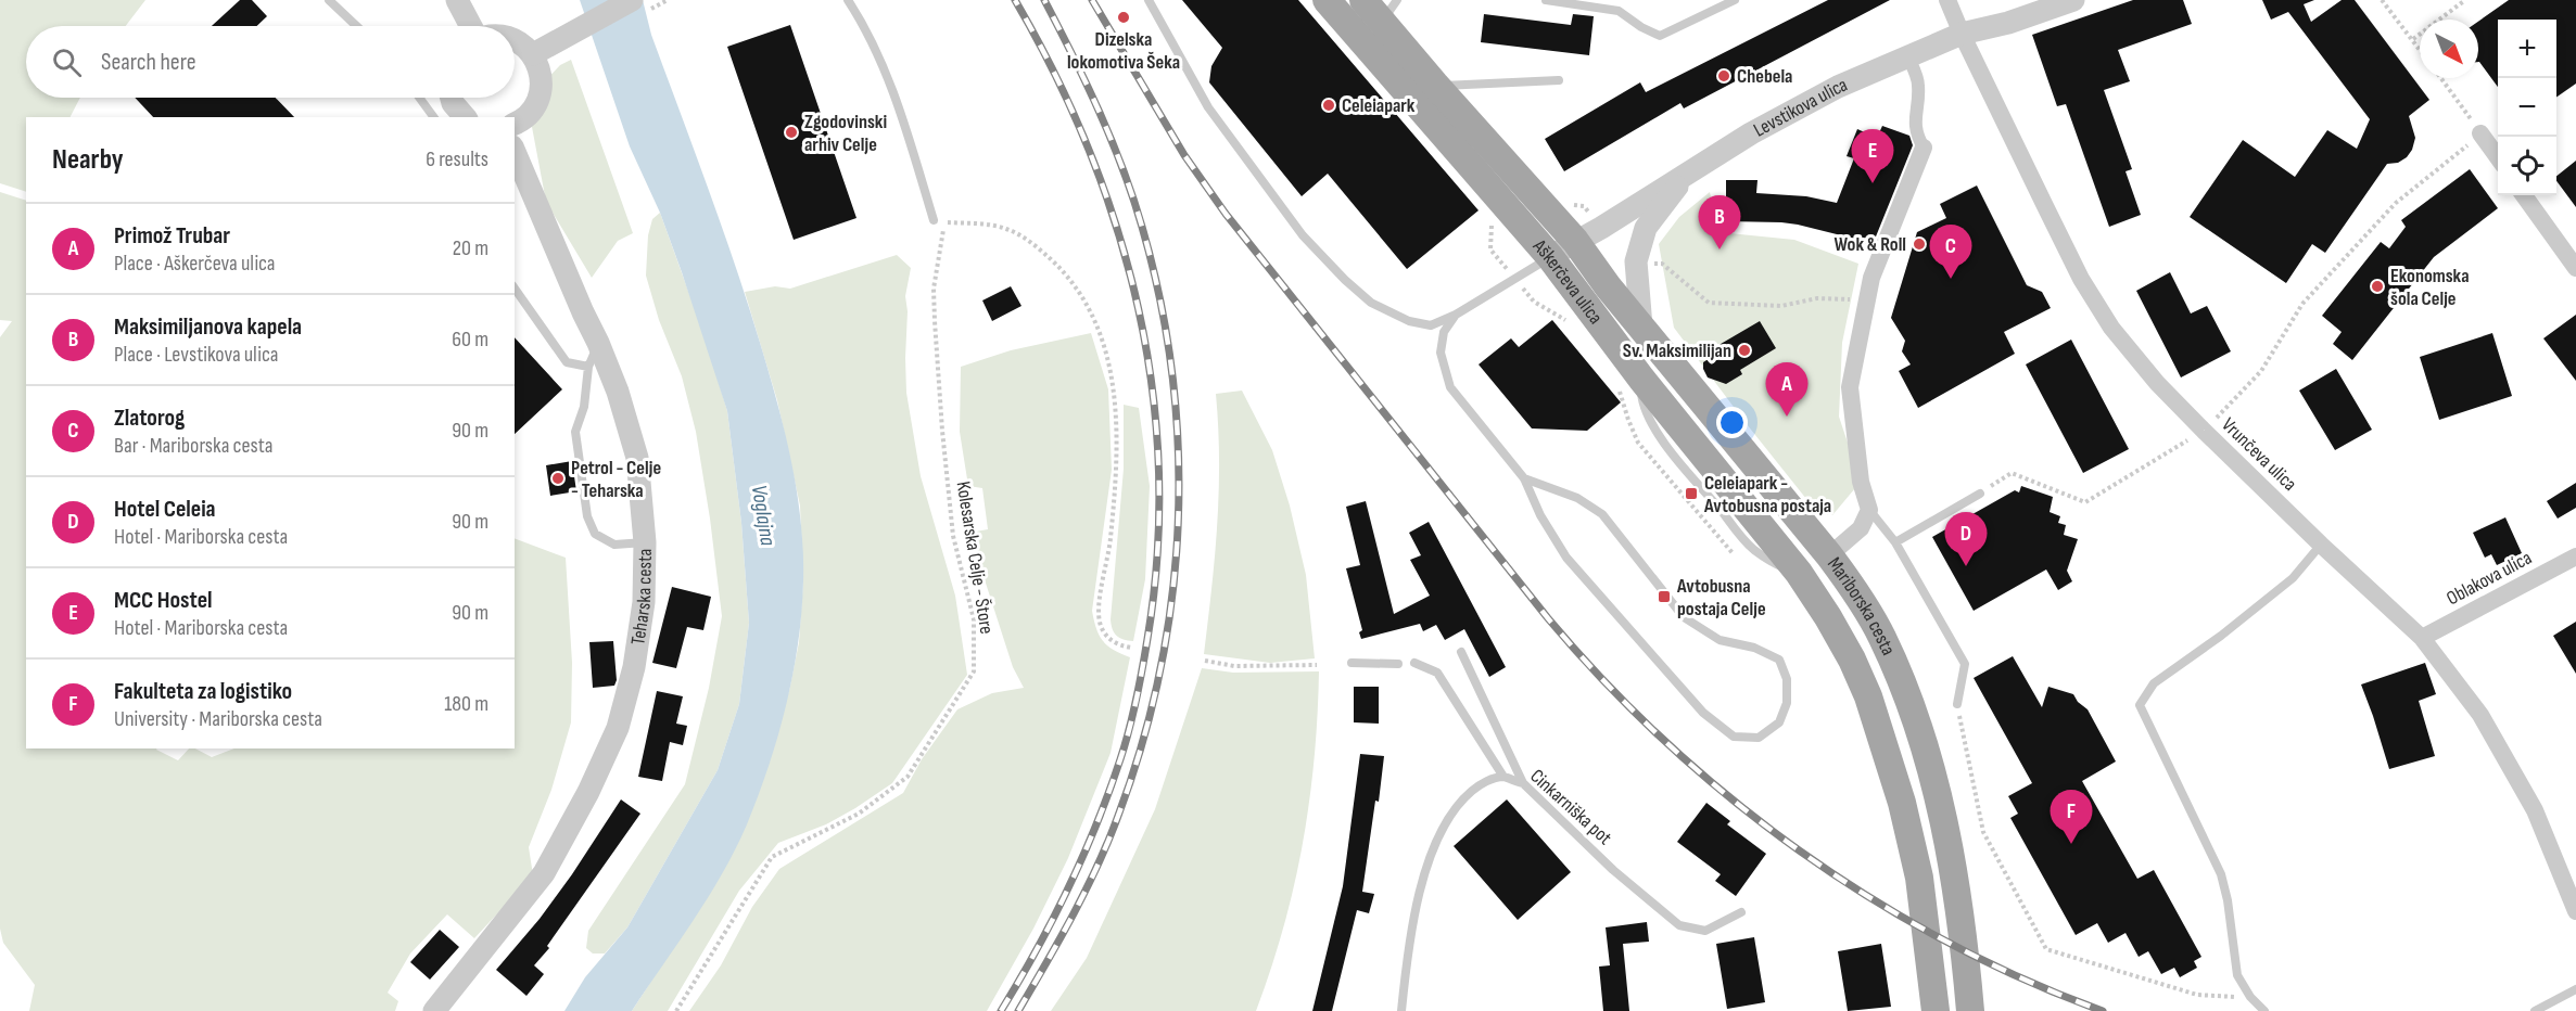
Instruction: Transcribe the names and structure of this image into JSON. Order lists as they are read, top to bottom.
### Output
{
  "streets": {
    "main road": ["Aškerčeva ulica", "Mariborska cesta"],
    "street": [
      "Levstikova ulica",
      "Vrunčeva ulica",
      "Oblakova ulica",
      "Teharska cesta"
    ],
    "lane": ["Cinkarniška pot"],
    "path": ["Kolesarska Celje - Štore"]
  },
  "crossings": [
    ["Levstikova ulica", "Aškerčeva ulica"],
    ["Levstikova ulica", "Vrunčeva ulica"],
    ["Aškerčeva ulica", "Mariborska cesta"],
    ["Vrunčeva ulica", "Oblakova ulica"]
  ],
  "water": ["Voglajna"],
  "places": {
    "other": [
      "Dizelska lokomotiva Šeka",
      "Chebela",
      "Celeiapark",
      "Zgodovinski arhiv Celje",
      "Wok & Roll",
      "Ekonomska šola Celje",
      "Sv. Maksimilijan",
      "Petrol - Celje - Teharska"
    ],
    "transit": ["Celeiapark - Avtobusna postaja", "Avtobusna postaja Celje"]
  },
  "north": "bottom right",
  "page": {
    "map_buttons": ["+", "−"],
    "search": "Search here",
    "heading": ["Nearby", "6 results"],
    "pins": [
      "E",
      "B",
      "C",
      "A",
      "D",
      "F"
    ],
    "list": [
      {
        "mark": "A",
        "name": "Primož Trubar",
        "note": "Place · Aškerčeva ulica",
        "value": "20 m"
      },
      {
        "mark": "B",
        "name": "Maksimiljanova kapela",
        "note": "Place · Levstikova ulica",
        "value": "60 m"
      },
      {
        "mark": "C",
        "name": "Zlatorog",
        "note": "Bar · Mariborska cesta",
        "value": "90 m"
      },
      {
        "mark": "D",
        "name": "Hotel Celeia",
        "note": "Hotel · Mariborska cesta",
        "value": "90 m"
      },
      {
        "mark": "E",
        "name": "MCC Hostel",
        "note": "Hotel · Mariborska cesta",
        "value": "90 m"
      },
      {
        "mark": "F",
        "name": "Fakulteta za logistiko",
        "note": "University · Mariborska cesta",
        "value": "180 m"
      }
    ]
  }
}
